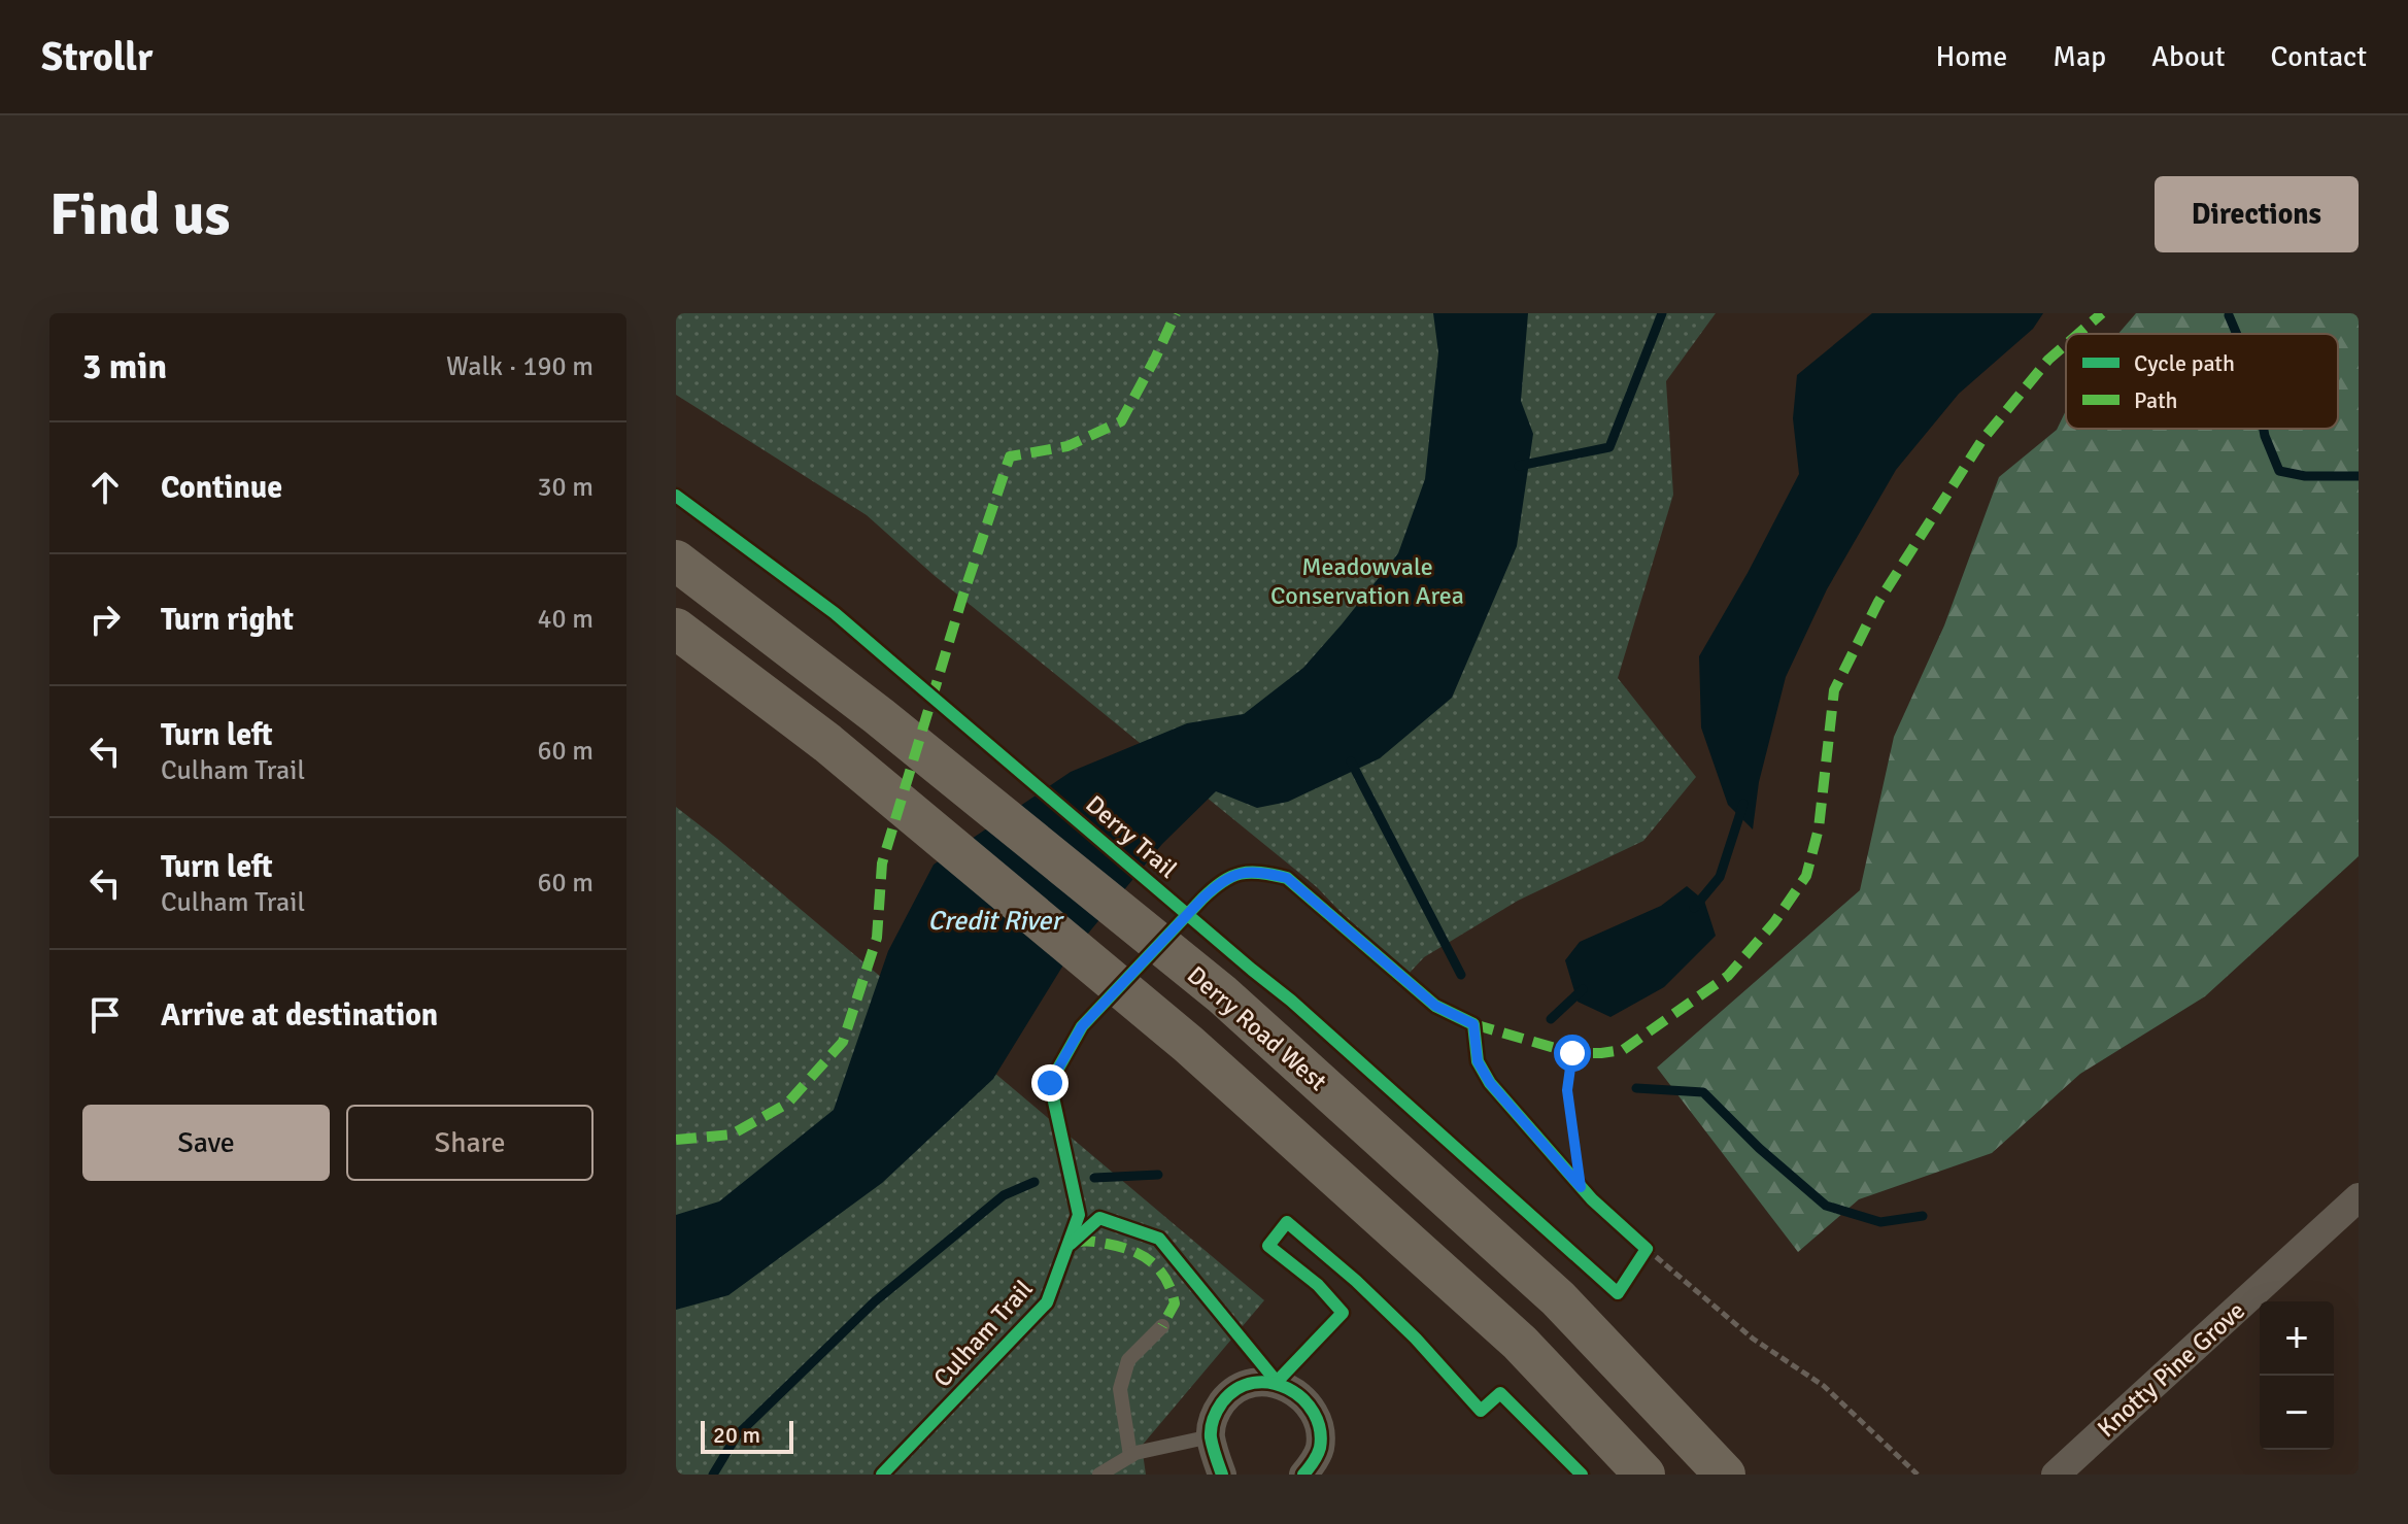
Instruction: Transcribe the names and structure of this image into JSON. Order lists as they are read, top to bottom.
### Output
{
  "streets": {
    "main road": ["Derry Road West"],
    "street": ["Knotty Pine Grove"],
    "cycle path": ["Derry Trail"]
  },
  "water": ["Credit River"],
  "parks": ["Meadowvale Conservation Area"],
  "legend": ["Cycle path", "Path"],
  "scale_bar": "20 m",
  "page": {
    "header": "Strollr",
    "nav": [
      "Home",
      "Map",
      "About",
      "Contact"
    ],
    "buttons": [
      "Directions",
      ["Save", "Share"]
    ],
    "title": "Find us",
    "heading": ["3 min", "Walk · 190 m"],
    "list": [
      ["Continue", "30 m"],
      ["Turn right", "40 m"],
      ["Turn left", "Culham Trail", "60 m"],
      ["Turn left", "Culham Trail", "60 m"],
      "Arrive at destination"
    ],
    "map_buttons": ["+", "−"],
    "scale": "20 m"
  }
}
